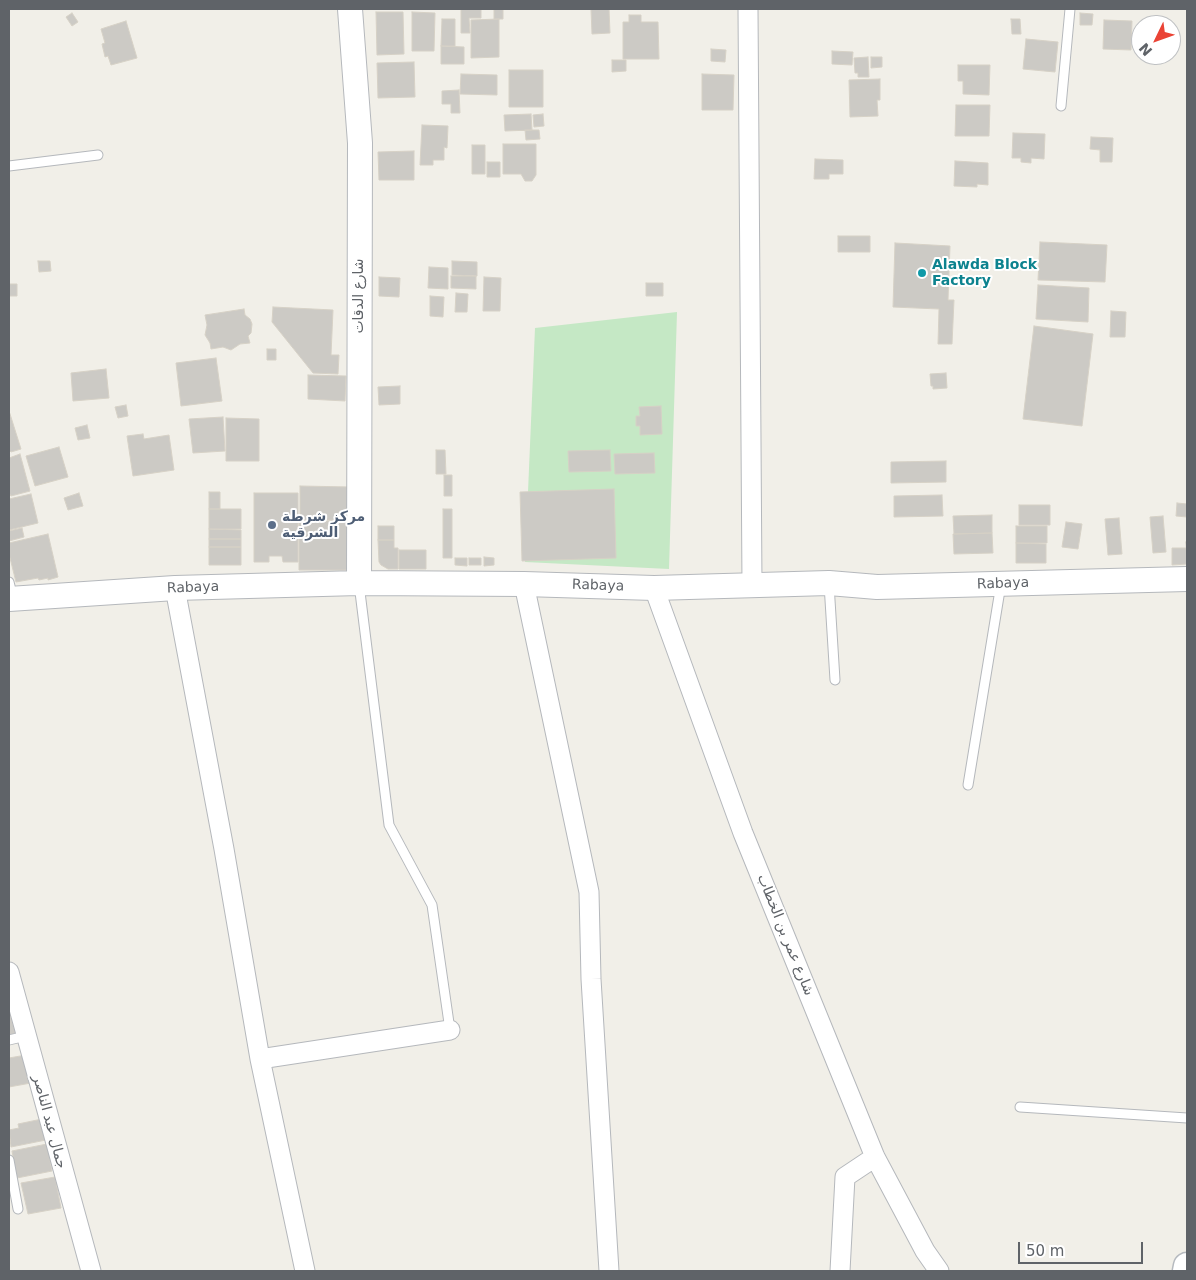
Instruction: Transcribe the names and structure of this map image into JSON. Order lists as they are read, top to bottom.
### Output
{
  "streets": {
    "street": [
      "شارع الدقات",
      "Rabaya",
      "شارع عمر بن الخطاب",
      "جمال عبد الناصر"
    ]
  },
  "crossings": [
    ["شارع الدقات", "Rabaya"],
    ["Rabaya", "شارع عمر بن الخطاب"]
  ],
  "places": ["Alawda Block Factory", "مركز شرطة الشرقية"],
  "scale_bar": "50 m",
  "north": "bottom left"
}
